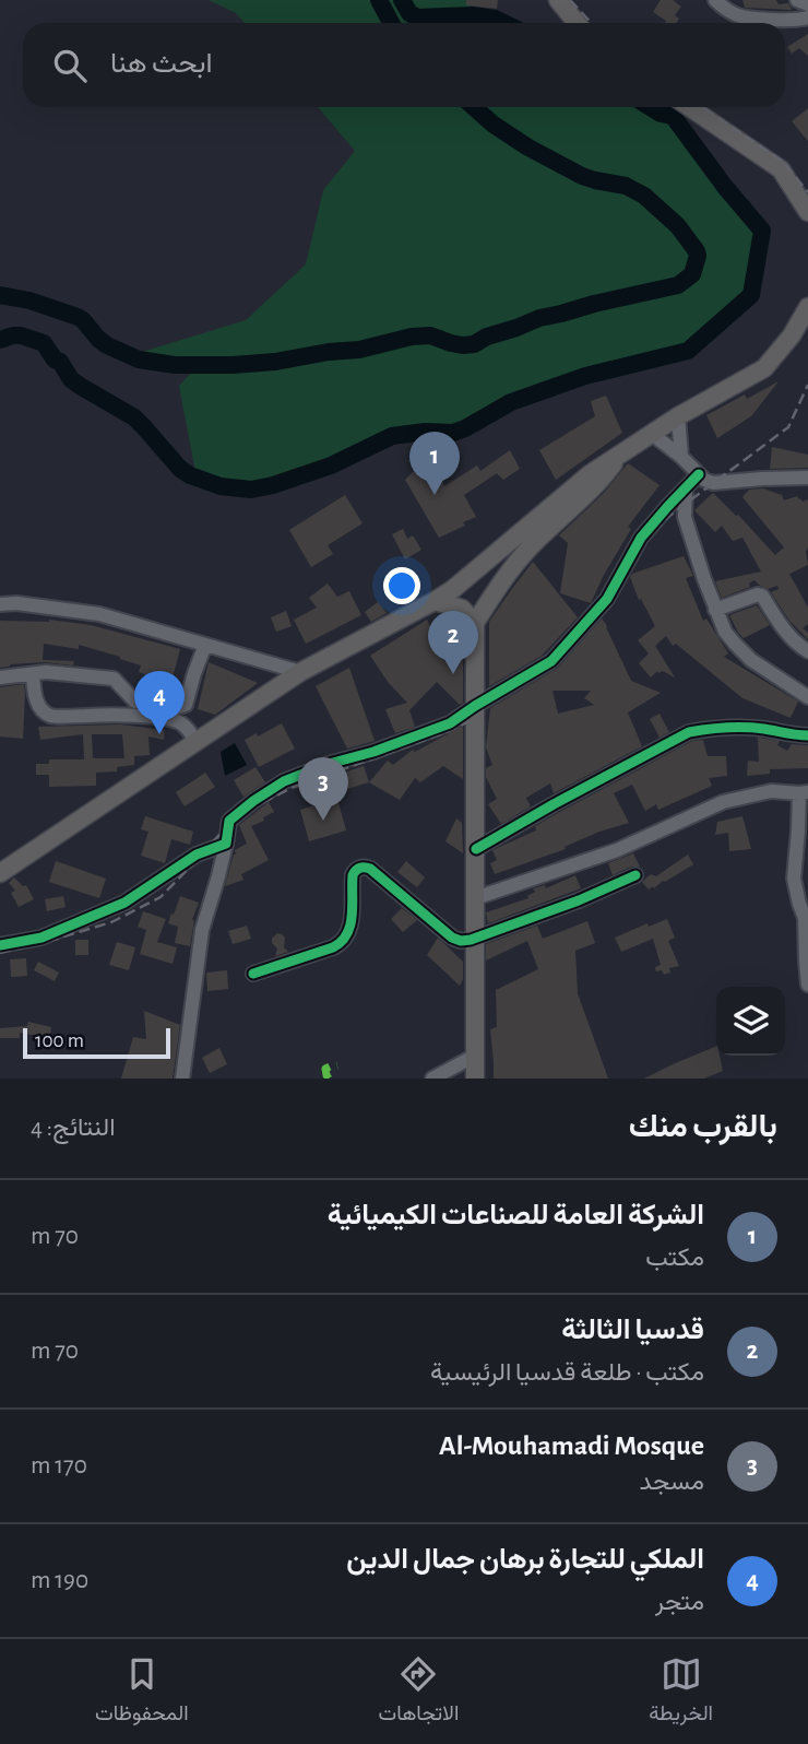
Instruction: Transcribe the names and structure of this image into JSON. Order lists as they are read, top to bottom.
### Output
{
  "scale_bar": "100 m",
  "page": {
    "search": "ابحث هنا",
    "pins": [
      "1",
      "2",
      "4",
      "3"
    ],
    "scale": "100 m",
    "heading": ["بالقرب منك", "النتائج: 4"],
    "list": [
      {
        "mark": "1",
        "name": "الشركة العامة للصناعات الكيميائية",
        "note": "مكتب",
        "value": "70 m"
      },
      {
        "mark": "2",
        "name": "قدسيا الثالثة",
        "note": "مكتب · طلعة قدسيا الرئيسية",
        "value": "70 m"
      },
      {
        "mark": "3",
        "name": "Al-Mouhamadi Mosque",
        "note": "مسجد",
        "value": "170 m"
      },
      {
        "mark": "4",
        "name": "الملكي للتجارة برهان جمال الدين",
        "note": "متجر",
        "value": "190 m"
      }
    ],
    "nav": ["الخريطة", "الاتجاهات", "المحفوظات"]
  }
}
